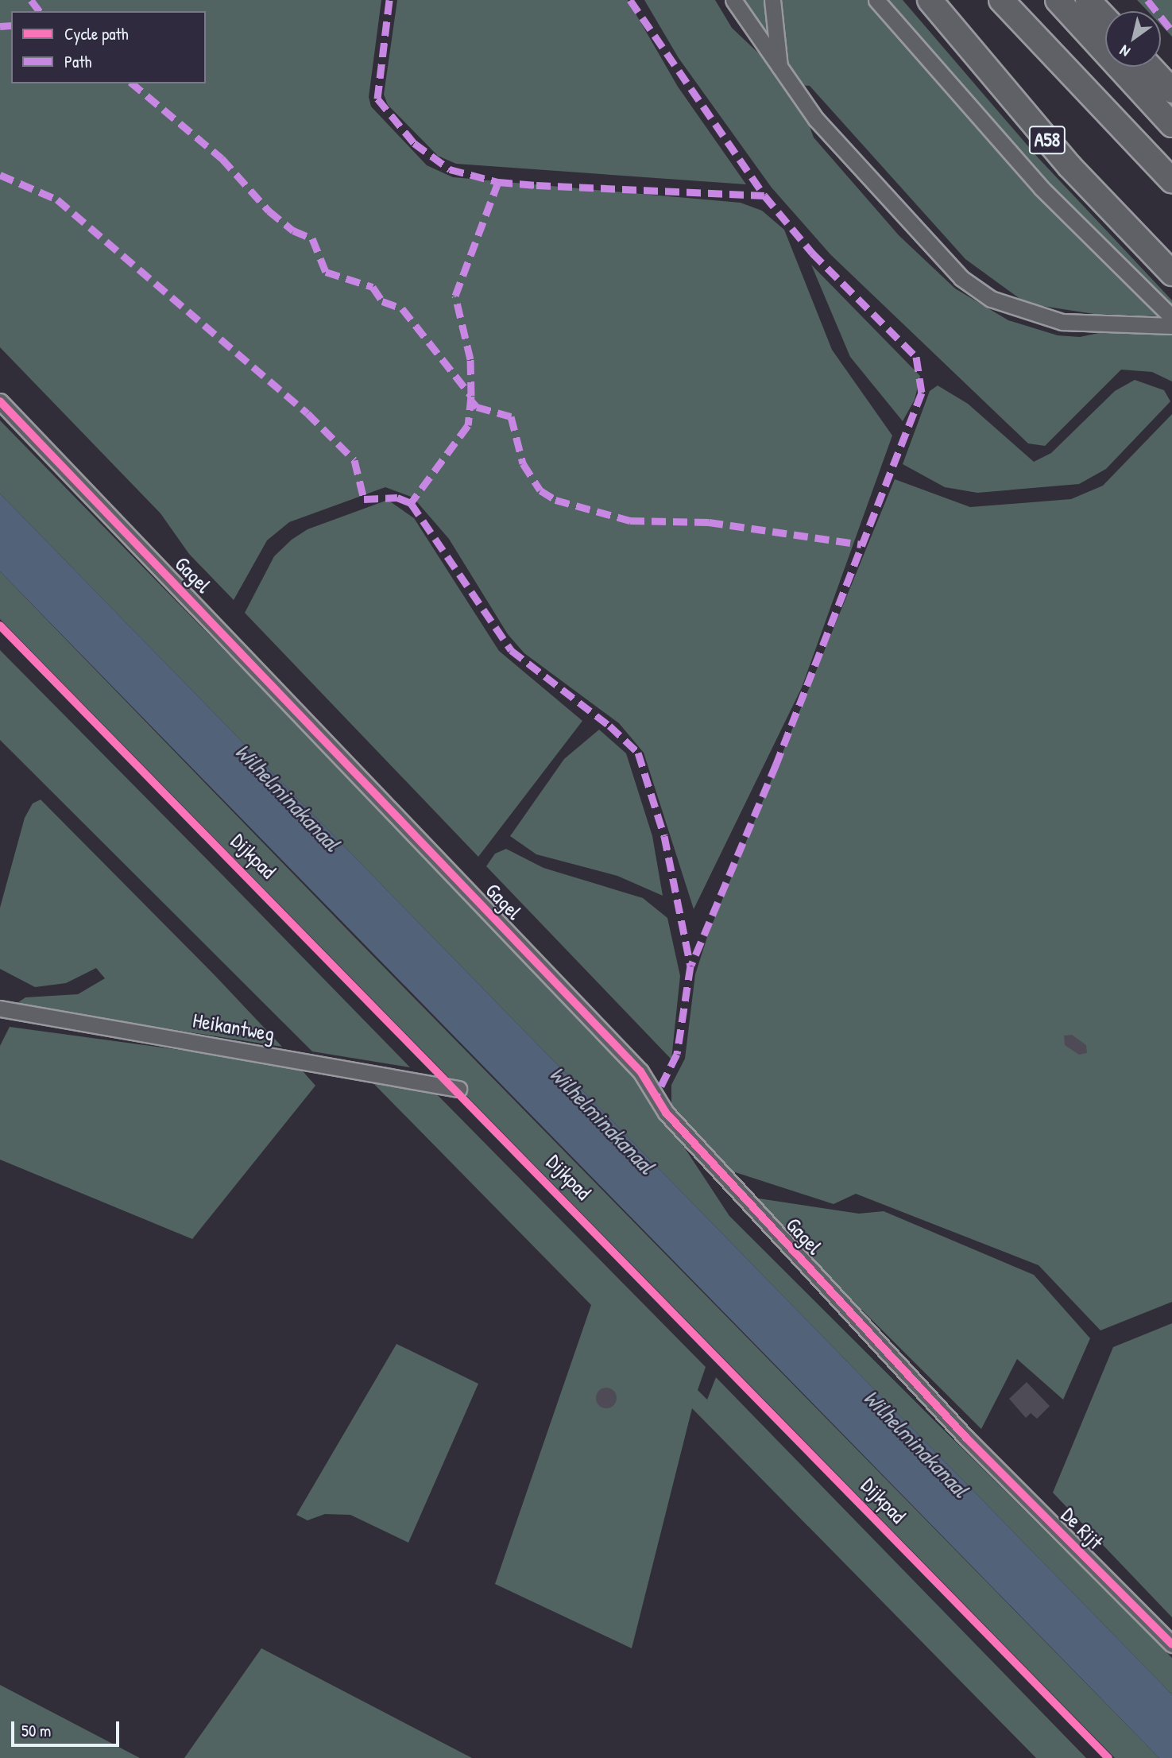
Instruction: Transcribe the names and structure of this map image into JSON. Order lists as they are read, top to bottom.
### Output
{
  "streets": {
    "highway": ["A58"],
    "street": ["Gagel", "Heikantweg", "De Rijt"],
    "cycle path": ["Dijkpad"]
  },
  "crossings": [
    ["Gagel", "De Rijt"]
  ],
  "water": ["Wilhelminakanaal"],
  "legend": ["Cycle path", "Path"],
  "scale_bar": "50 m",
  "north": "bottom left"
}
